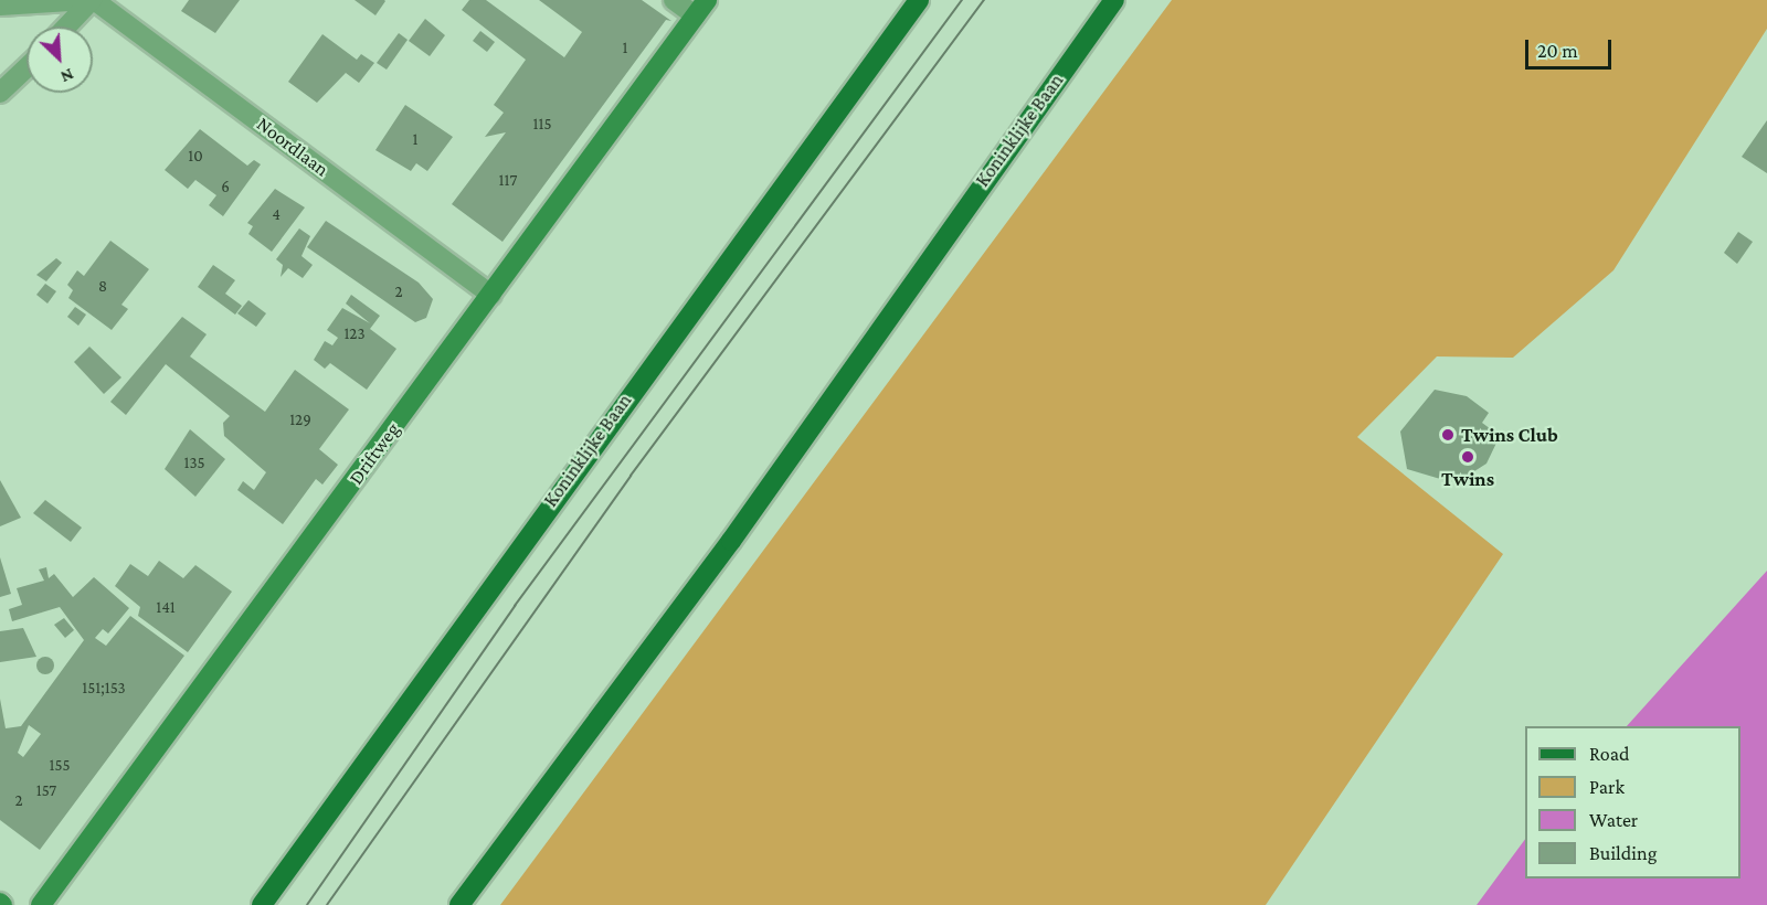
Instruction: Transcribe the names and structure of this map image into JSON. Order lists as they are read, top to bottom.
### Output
{
  "streets": {
    "main road": ["Koninklijke Baan"],
    "street": ["Noordlaan", "Driftweg"]
  },
  "crossings": [
    ["Noordlaan", "Driftweg"]
  ],
  "places": ["Twins Club", "Twins"],
  "house_numbers": [
    "1",
    "115",
    "1",
    "10",
    "117",
    "6",
    "4",
    "8",
    "2",
    "123",
    "129",
    "135",
    "141",
    "151;153",
    "155",
    "157",
    "2"
  ],
  "legend": [
    "Road",
    "Park",
    "Water",
    "Building"
  ],
  "scale_bar": "20 m",
  "north": "bottom right"
}
